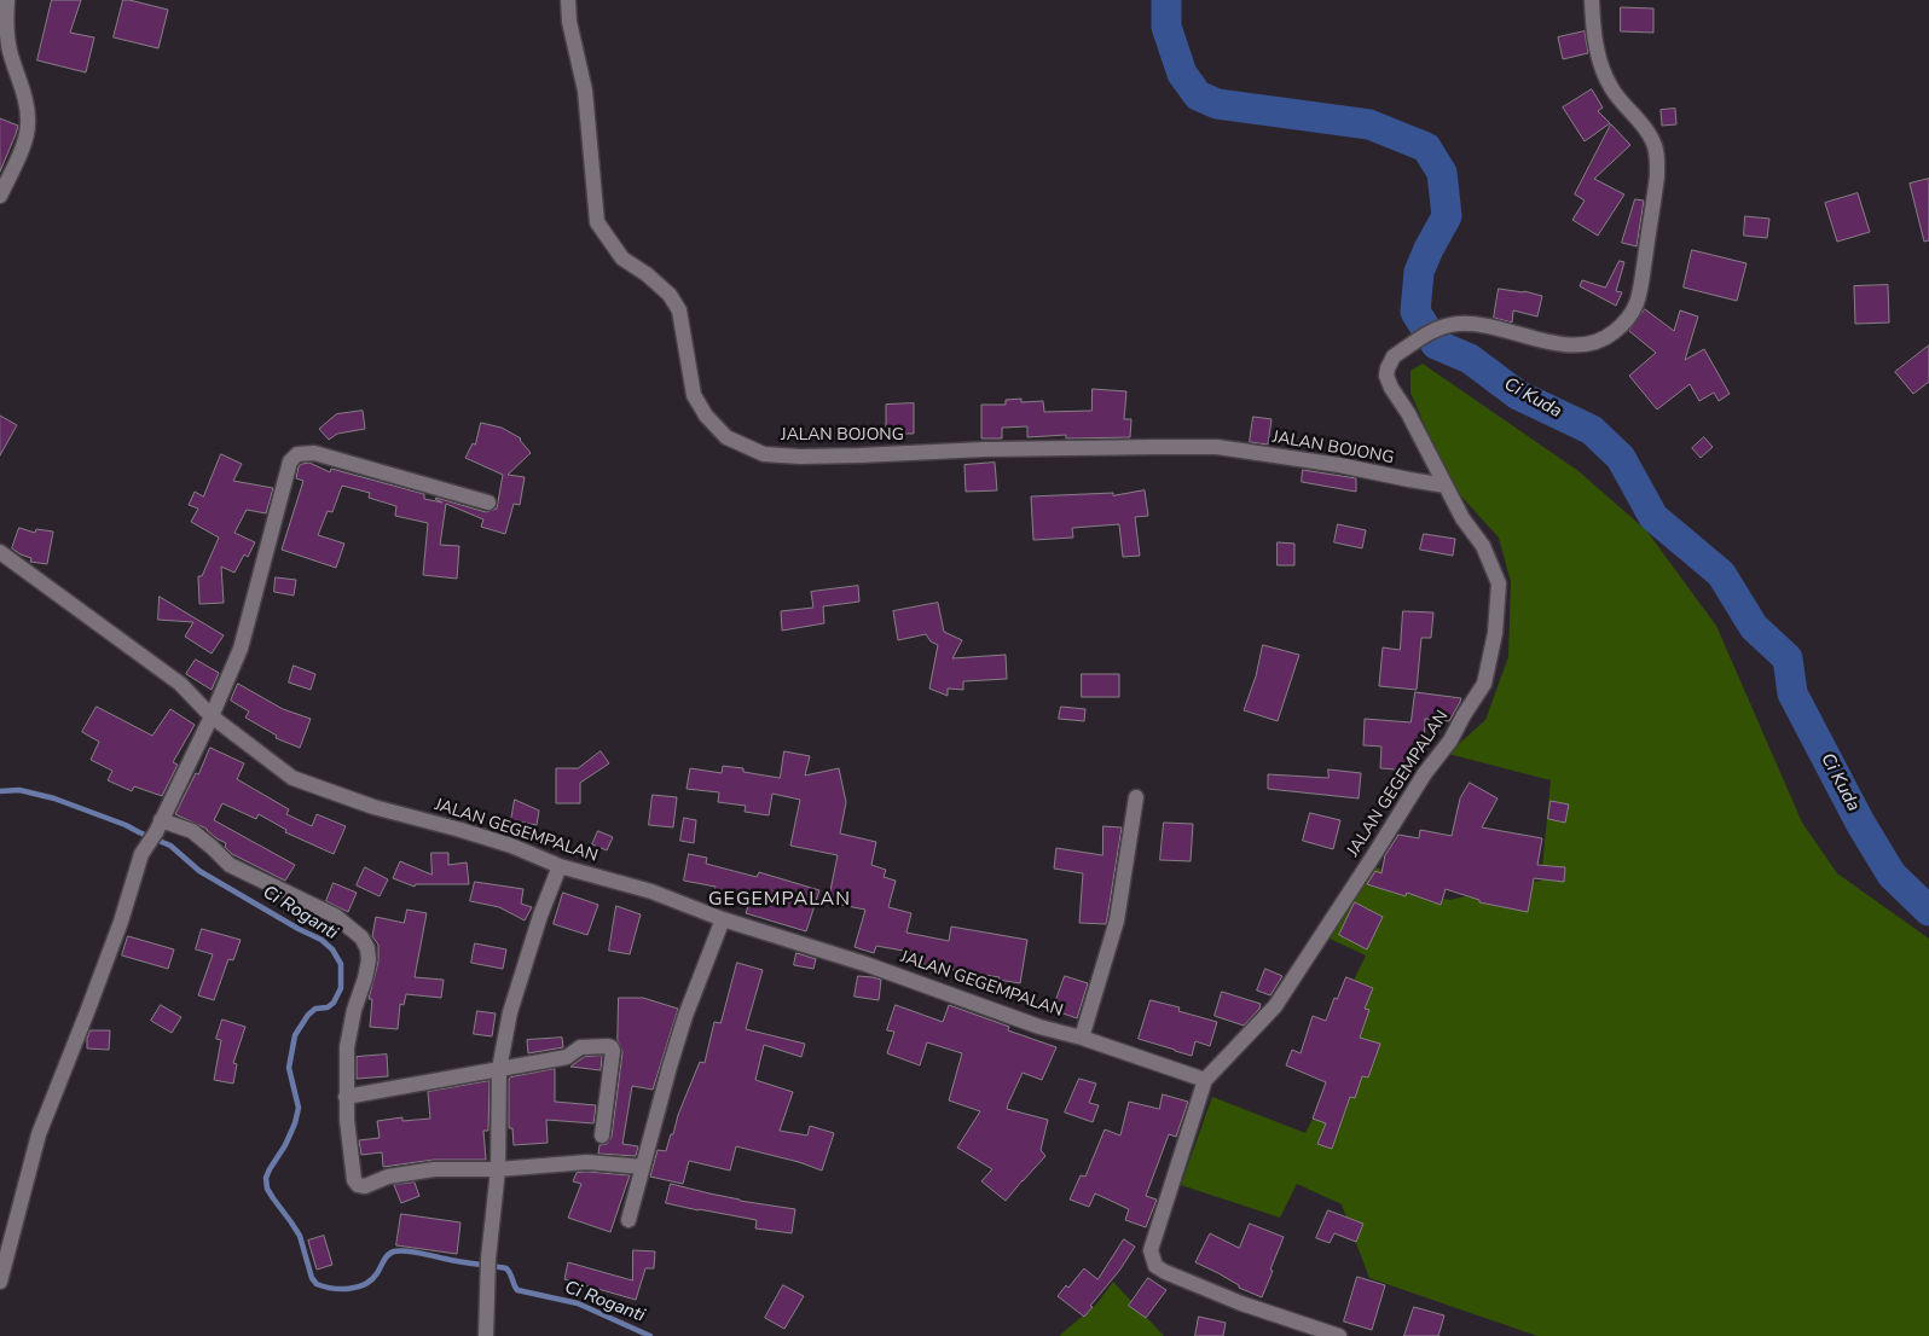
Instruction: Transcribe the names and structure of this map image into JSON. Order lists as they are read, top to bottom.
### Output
{
  "streets": {
    "street": ["JALAN BOJONG", "JALAN GEGEMPALAN"]
  },
  "crossings": [
    ["JALAN BOJONG", "JALAN GEGEMPALAN"]
  ],
  "districts": ["GEGEMPALAN"],
  "water": ["Ci Kuda", "Ci Roganti"]
}
